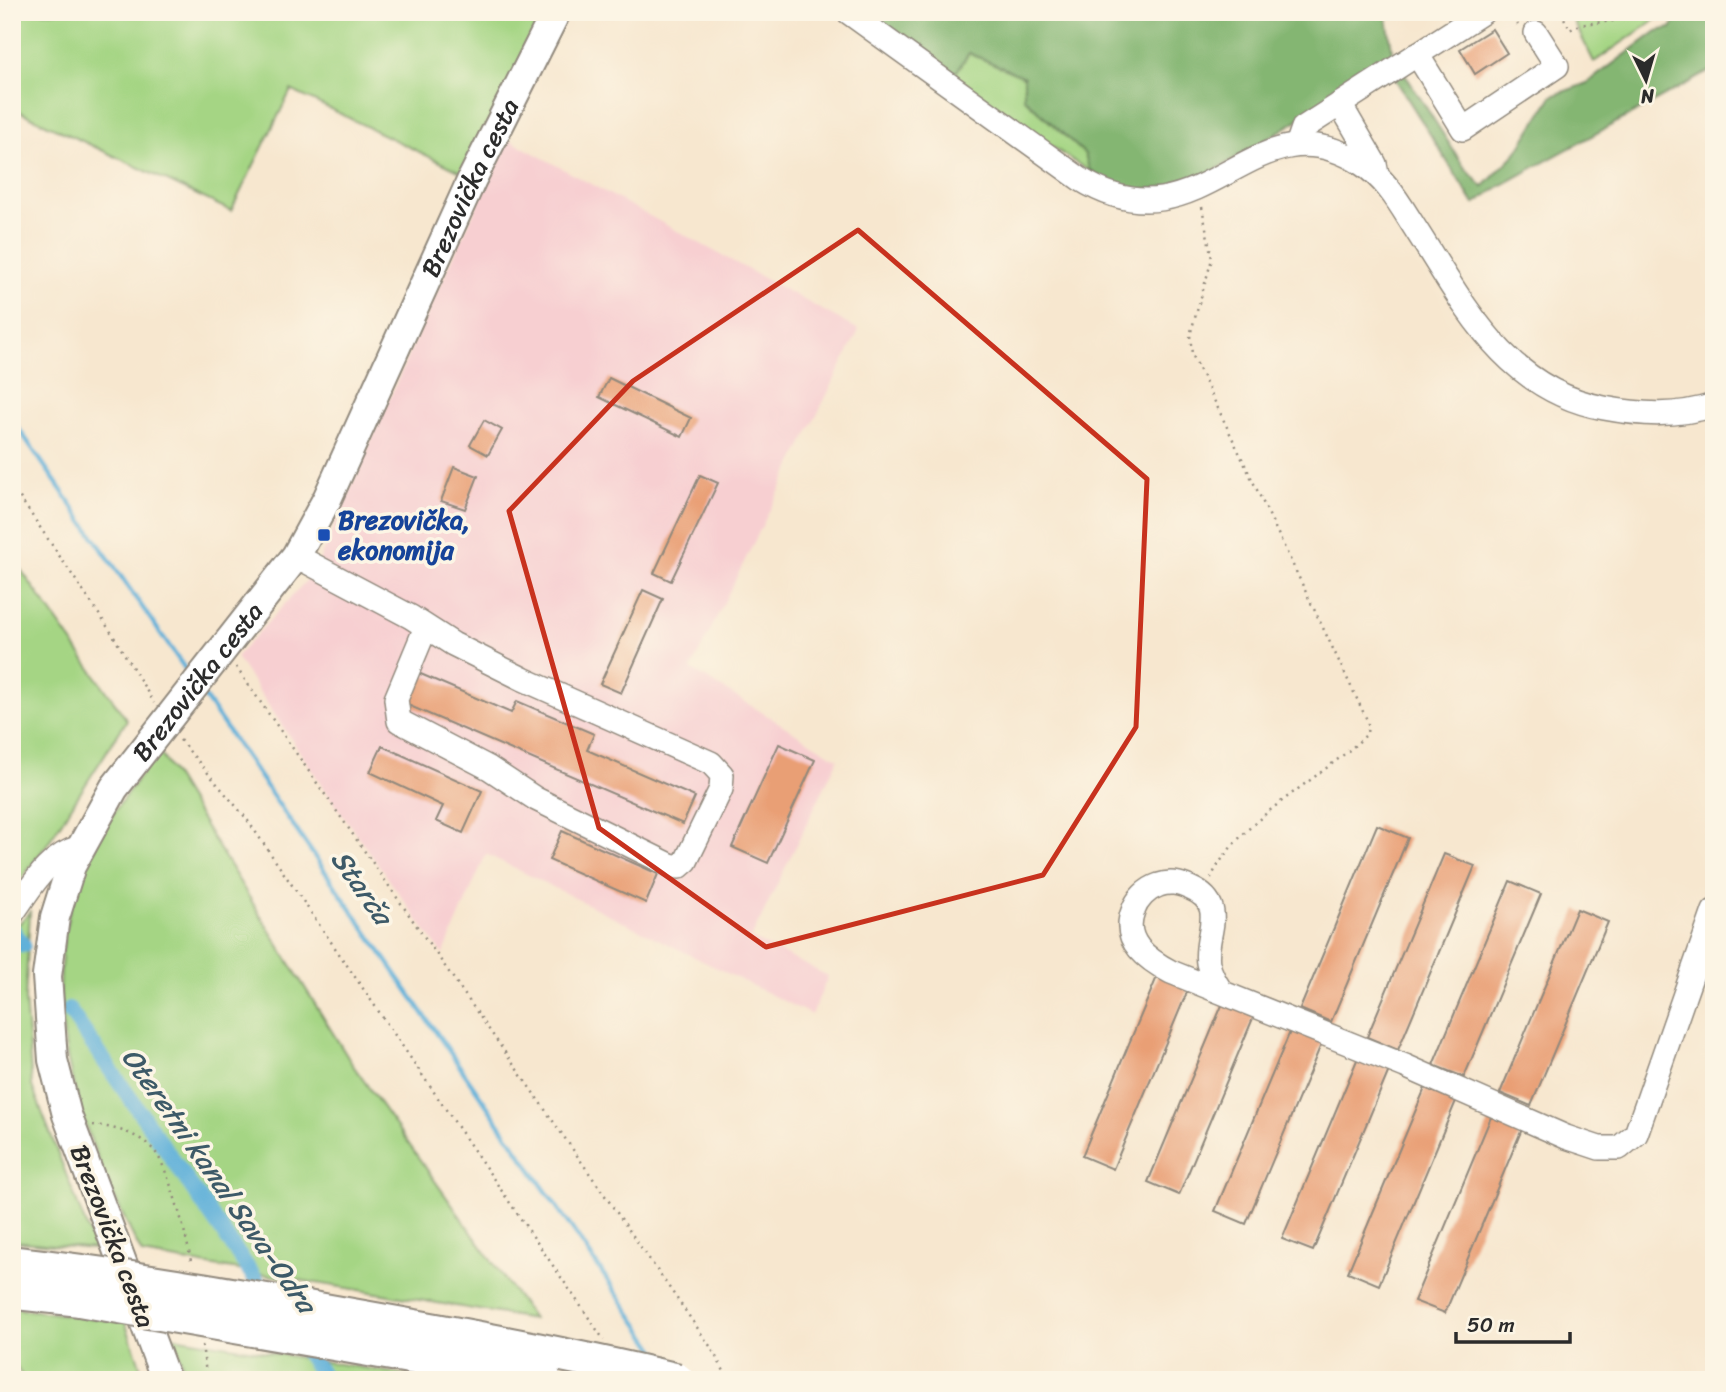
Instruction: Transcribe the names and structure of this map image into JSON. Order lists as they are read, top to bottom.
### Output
{
  "streets": {
    "main road": ["Brezovička cesta"]
  },
  "water": ["Starča", "Oteretni kanal Sava-Odra"],
  "places": {
    "transit": ["Brezovička, ekonomija"]
  },
  "scale_bar": "50 m",
  "north": "bottom"
}
